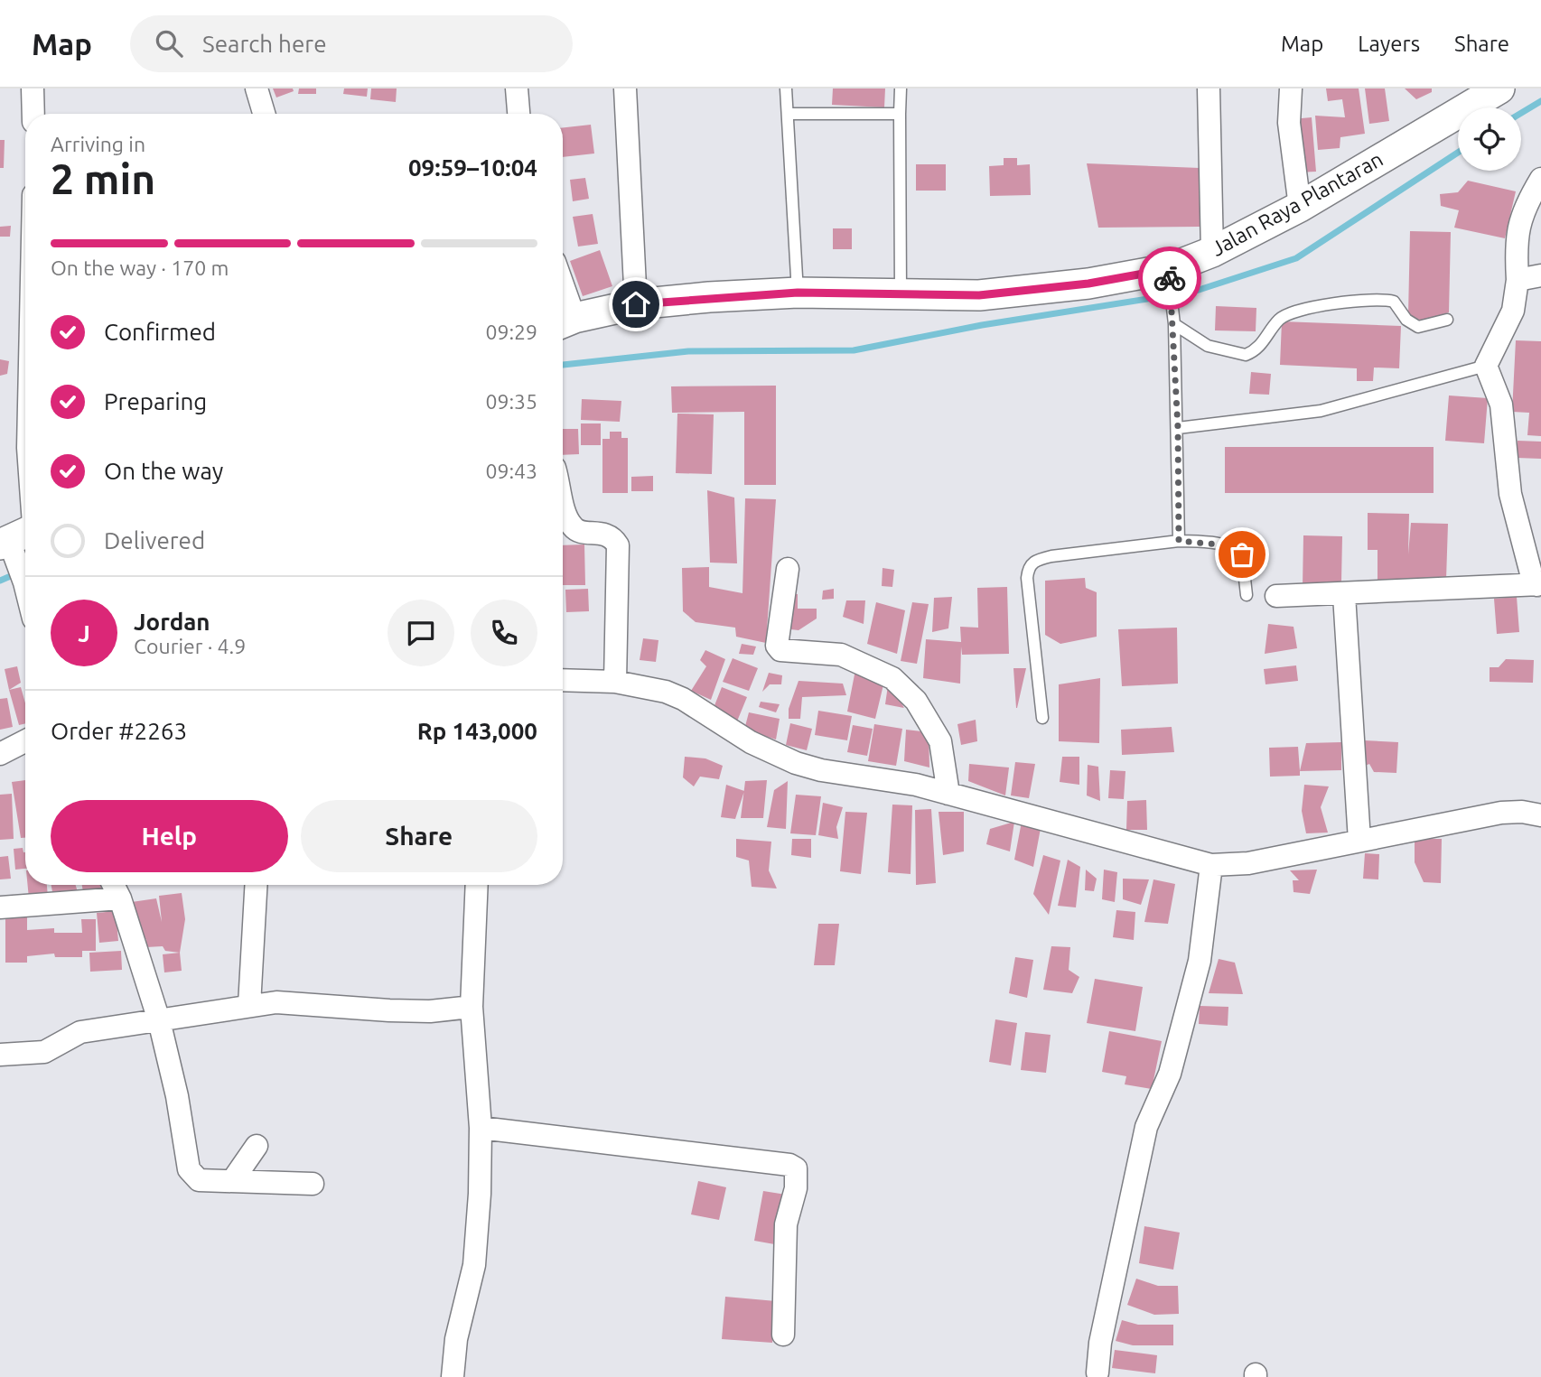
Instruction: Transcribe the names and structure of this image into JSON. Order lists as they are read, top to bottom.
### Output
{
  "streets": {
    "main road": ["Jalan Raya Plantaran"]
  },
  "page": {
    "header": "Map",
    "search": "Search here",
    "nav": ["Map", "Layers", "Share"],
    "heading": ["2 min", "Arriving in", "09:59–10:04"],
    "panel": [
      "Jordan",
      "Courier · 4.9",
      "Order #2263",
      "Rp 143,000"
    ],
    "bar": "On the way · 170 m",
    "list": [
      ["Confirmed", "09:29"],
      ["Preparing", "09:35"],
      ["On the way", "09:43"],
      "Delivered"
    ],
    "round": "J",
    "buttons": ["Help", "Share"]
  }
}
